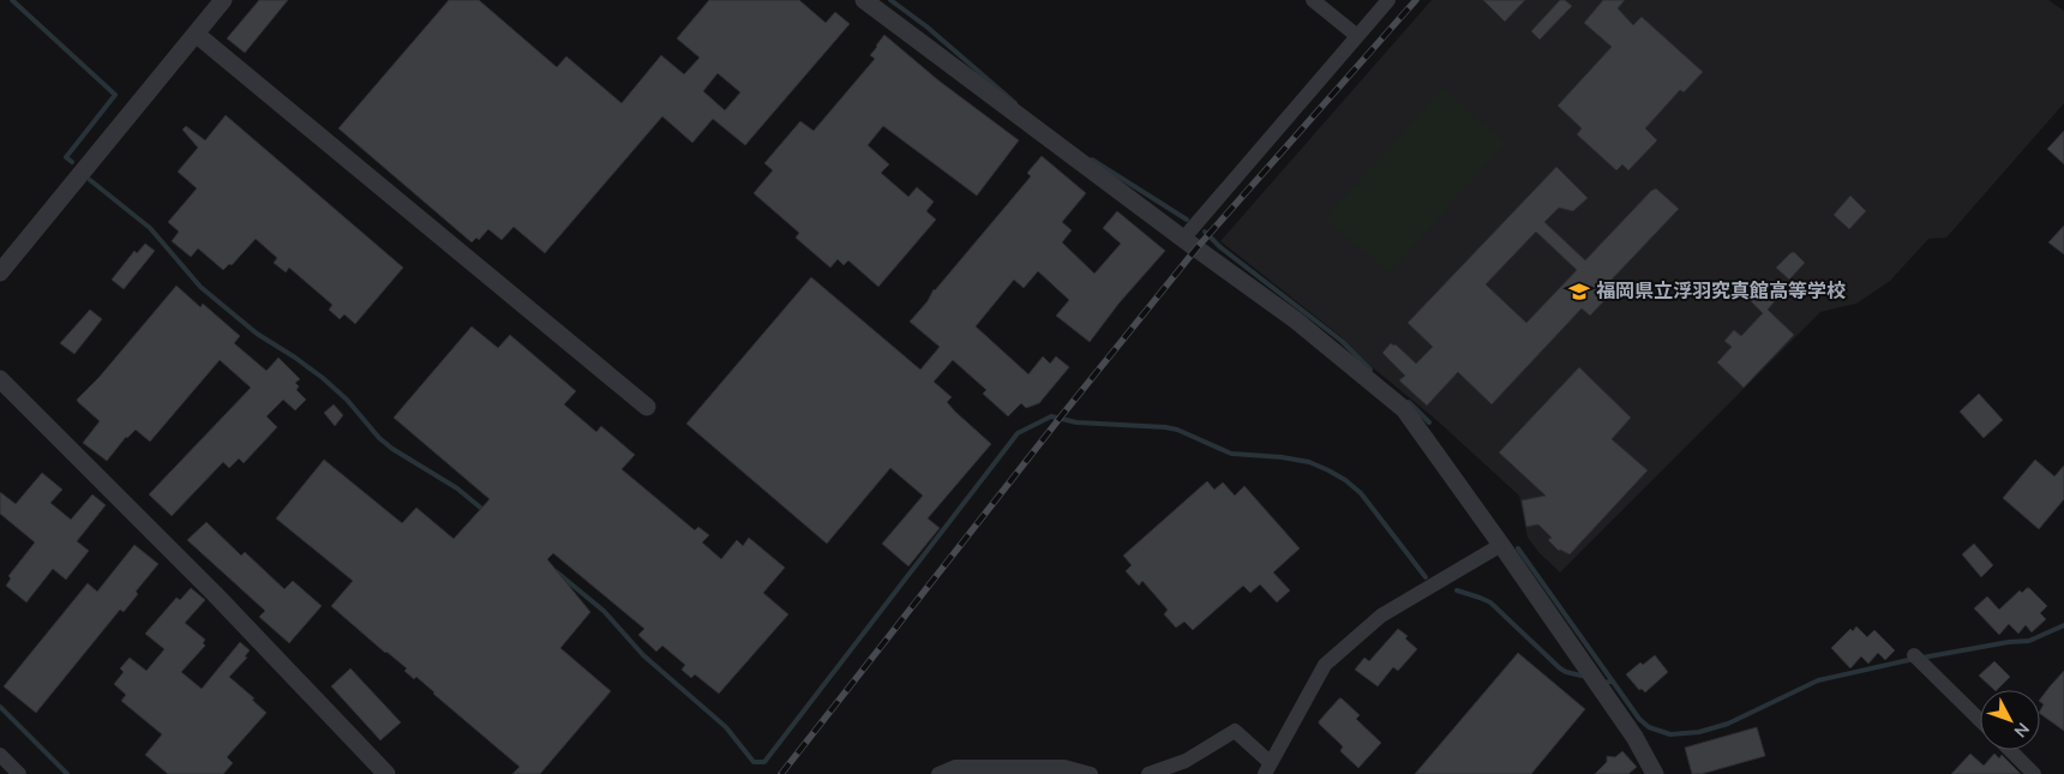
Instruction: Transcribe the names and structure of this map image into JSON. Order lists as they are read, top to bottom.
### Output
{
  "places": {
    "school or university": ["福岡県立浮羽究真館高等学校"]
  },
  "north": "bottom right"
}
